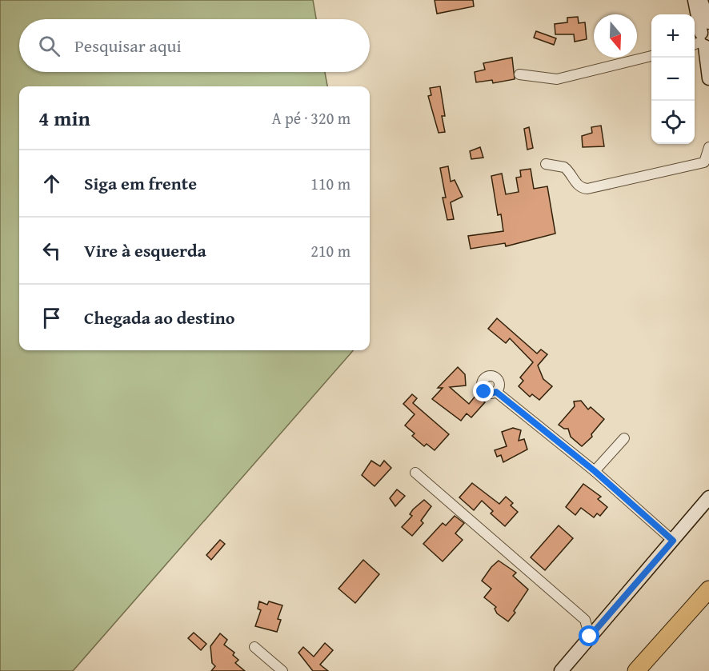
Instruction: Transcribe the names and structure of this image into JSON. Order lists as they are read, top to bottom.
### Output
{
  "north": "bottom",
  "page": {
    "map_buttons": ["+", "−"],
    "search": "Pesquisar aqui",
    "heading": ["4 min", "A pé · 320 m"],
    "list": [
      ["Siga em frente", "110 m"],
      ["Vire à esquerda", "210 m"],
      "Chegada ao destino"
    ]
  }
}
